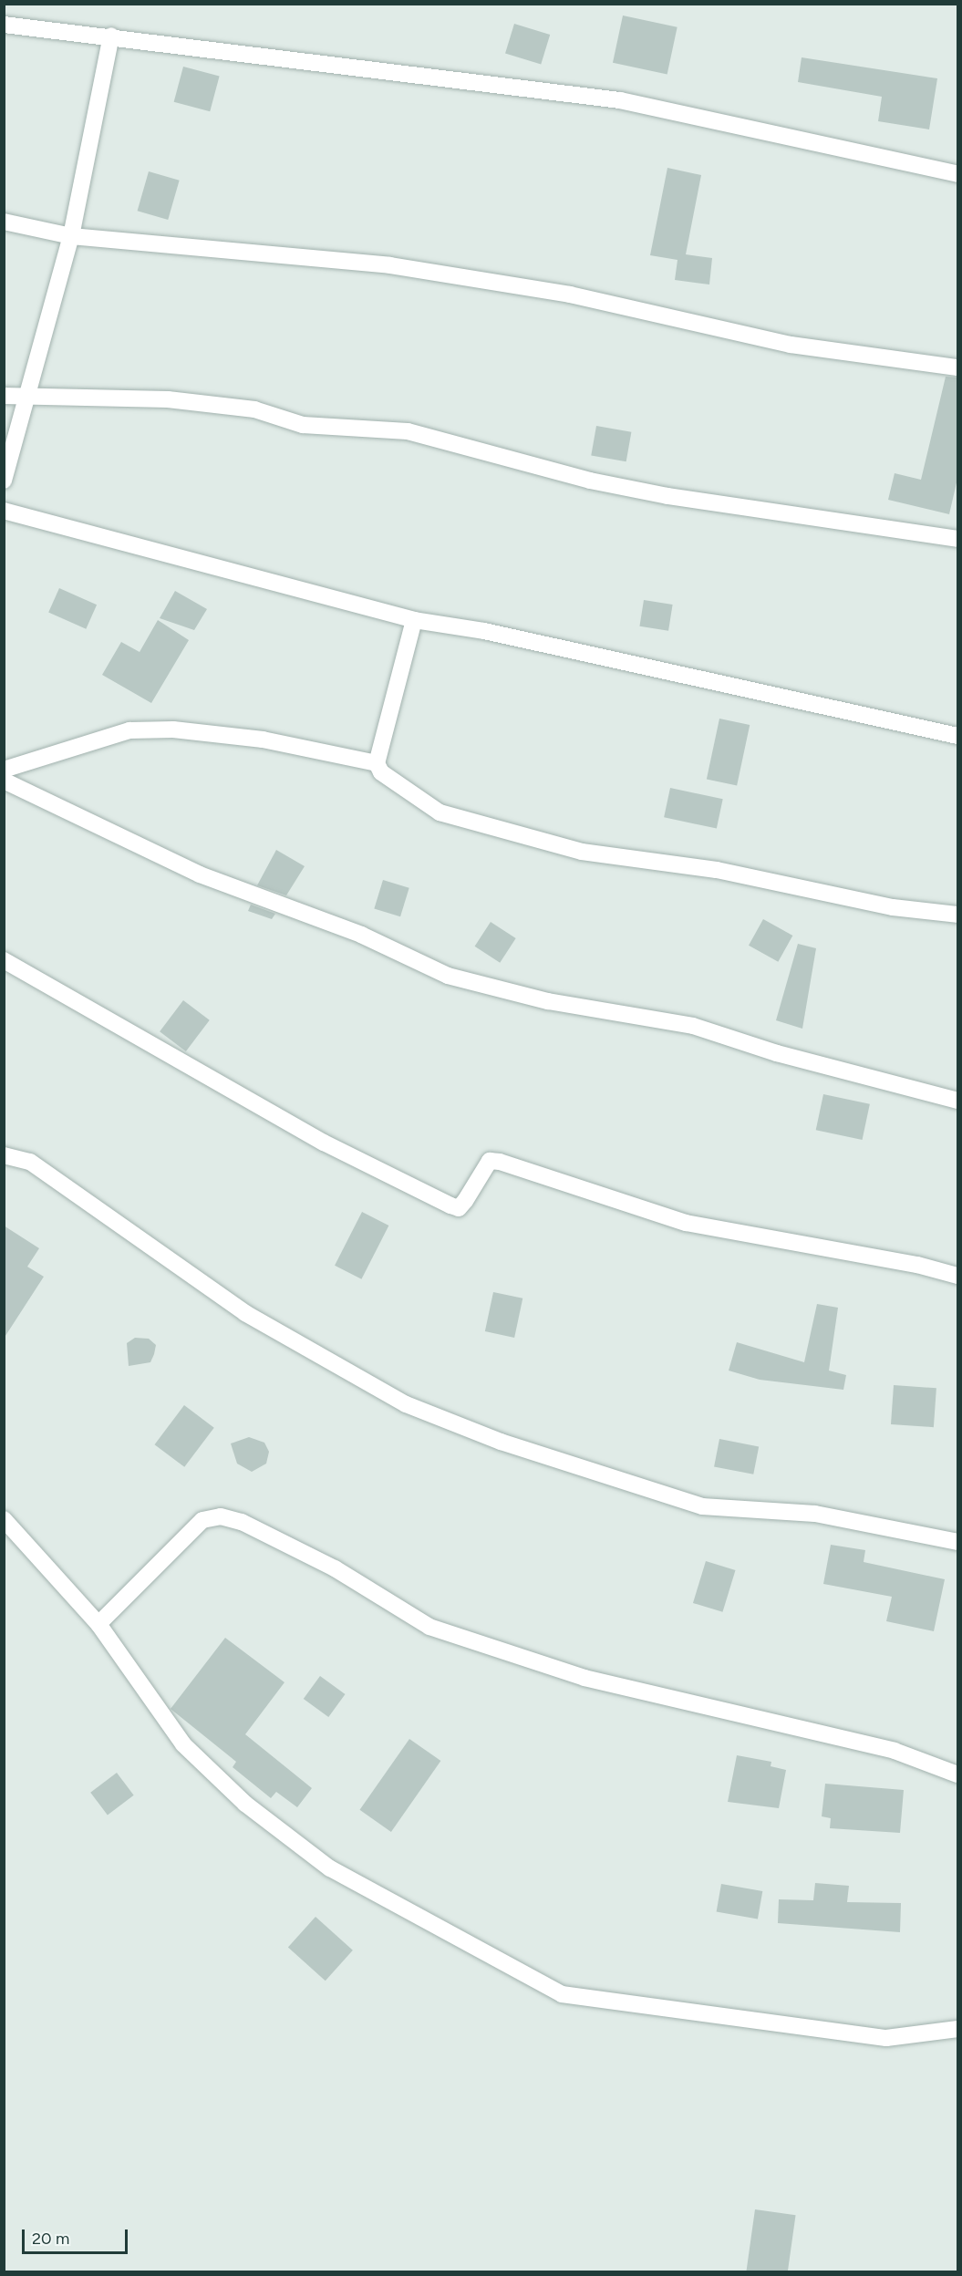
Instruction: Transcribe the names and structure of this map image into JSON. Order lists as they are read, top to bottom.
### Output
{
  "scale_bar": "20 m"
}
